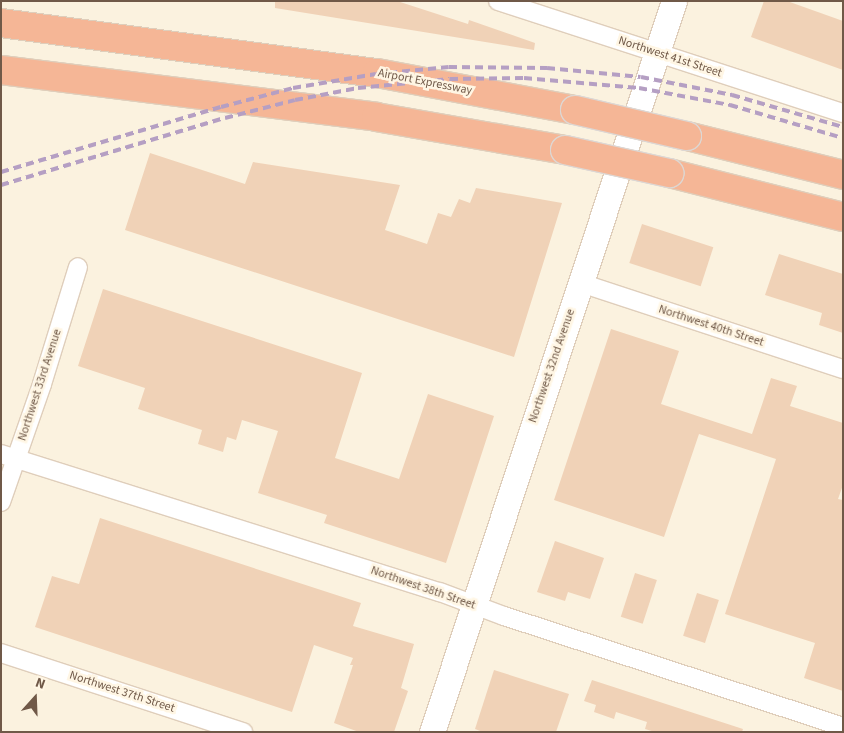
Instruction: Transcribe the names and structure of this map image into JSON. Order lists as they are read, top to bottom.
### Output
{
  "streets": {
    "highway": ["Airport Expressway"],
    "main road": ["Northwest 32nd Avenue"],
    "street": [
      "Northwest 41st Street",
      "Northwest 40th Street",
      "Northwest 33rd Avenue",
      "Northwest 38th Street",
      "Northwest 37th Street"
    ]
  },
  "crossings": [
    ["Northwest 41st Street", "Northwest 32nd Avenue"],
    ["Northwest 40th Street", "Northwest 32nd Avenue"],
    ["Northwest 32nd Avenue", "Northwest 38th Street"],
    ["Northwest 33rd Avenue", "Northwest 38th Street"]
  ],
  "north": "top"
}
